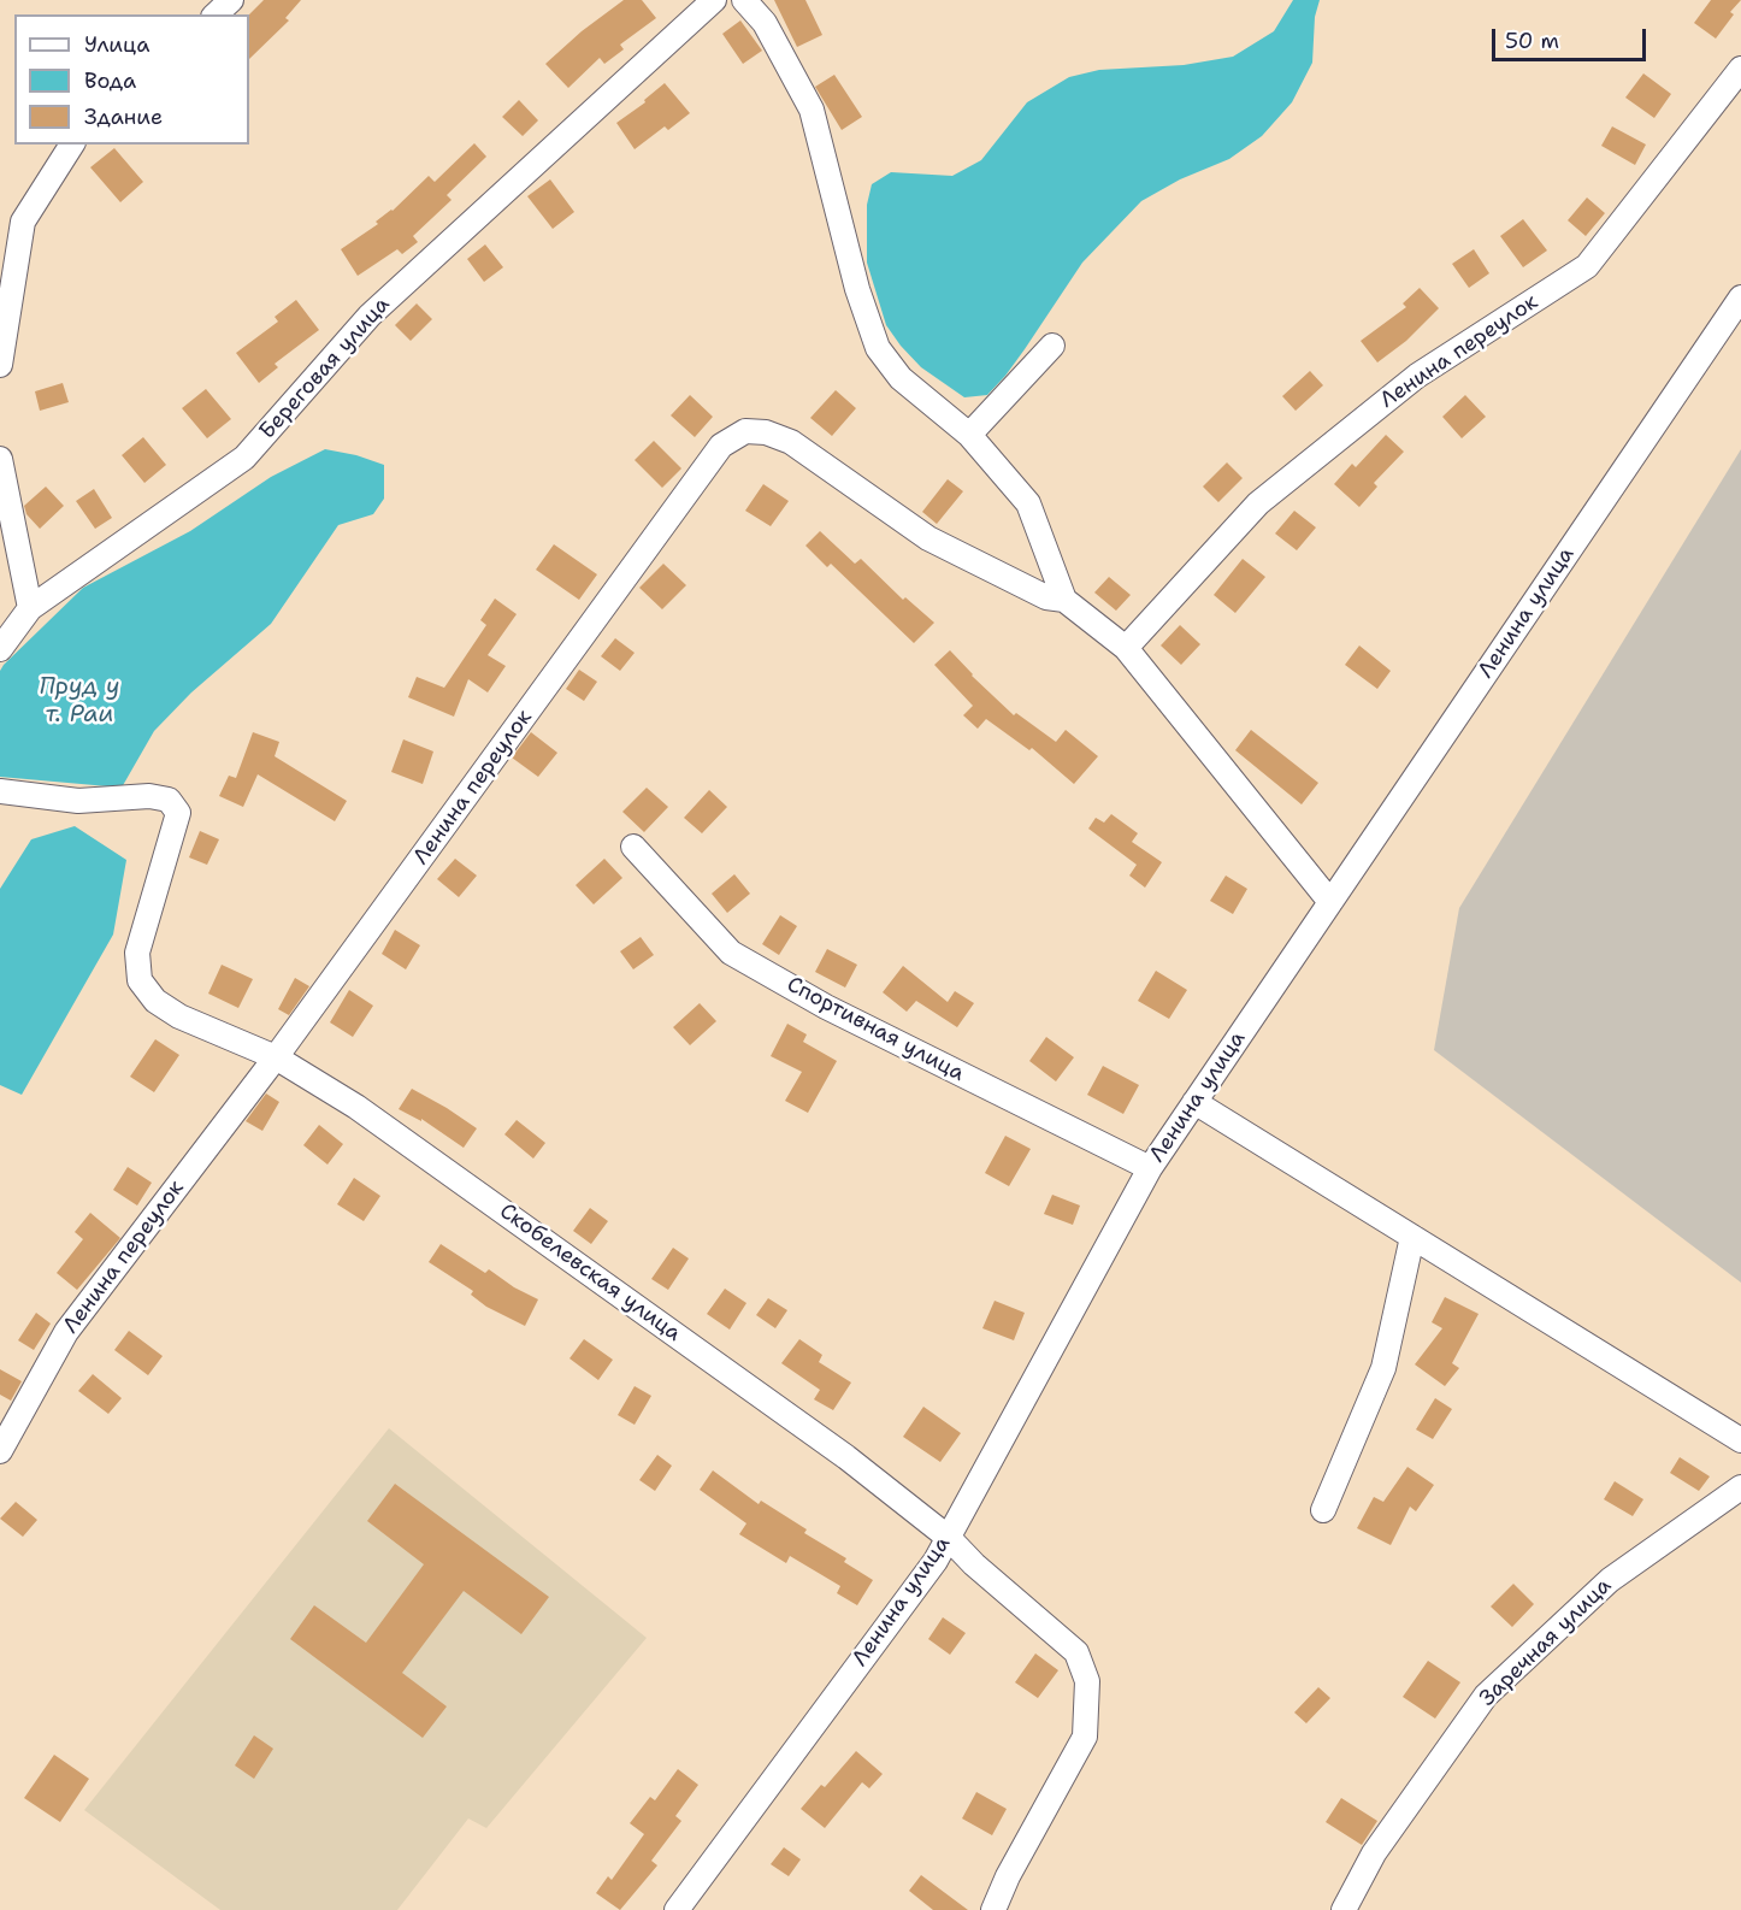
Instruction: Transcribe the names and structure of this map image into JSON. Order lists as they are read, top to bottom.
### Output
{
  "streets": {
    "street": [
      "Ленина переулок",
      "Береговая улица",
      "Ленина улица",
      "Спортивная улица",
      "Скобелевская улица",
      "Заречная улица"
    ]
  },
  "crossings": [
    ["Ленина переулок", "Скобелевская улица"],
    ["Ленина улица", "Спортивная улица"],
    ["Ленина улица", "Скобелевская улица"]
  ],
  "water": ["Пруд у т. Раи"],
  "legend": ["Улица", "Вода", "Здание"],
  "scale_bar": "50 m"
}
